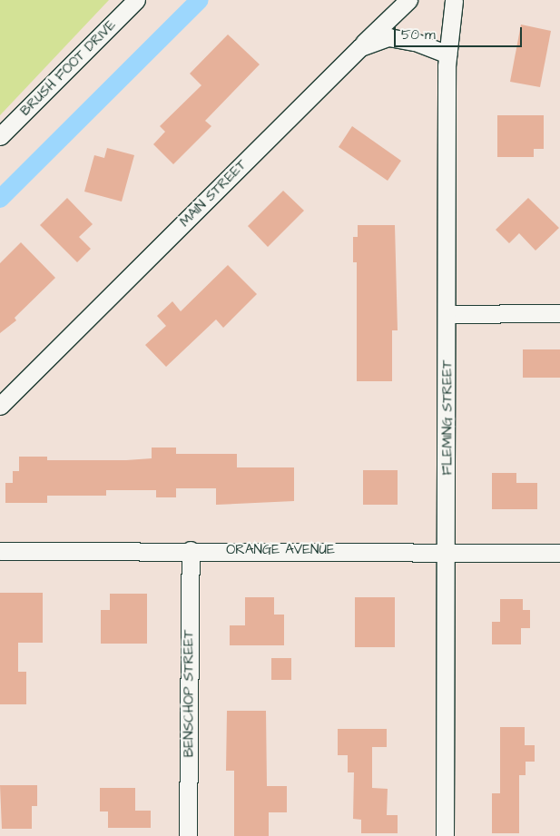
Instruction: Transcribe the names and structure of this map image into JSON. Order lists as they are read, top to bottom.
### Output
{
  "streets": {
    "street": [
      "BRUSH FOOT DRIVE",
      "MAIN STREET",
      "FLEMING STREET",
      "ORANGE AVENUE",
      "BENSCHOP STREET"
    ]
  },
  "crossings": [
    ["MAIN STREET", "FLEMING STREET"],
    ["FLEMING STREET", "ORANGE AVENUE"],
    ["ORANGE AVENUE", "BENSCHOP STREET"]
  ],
  "scale_bar": "50 m"
}
